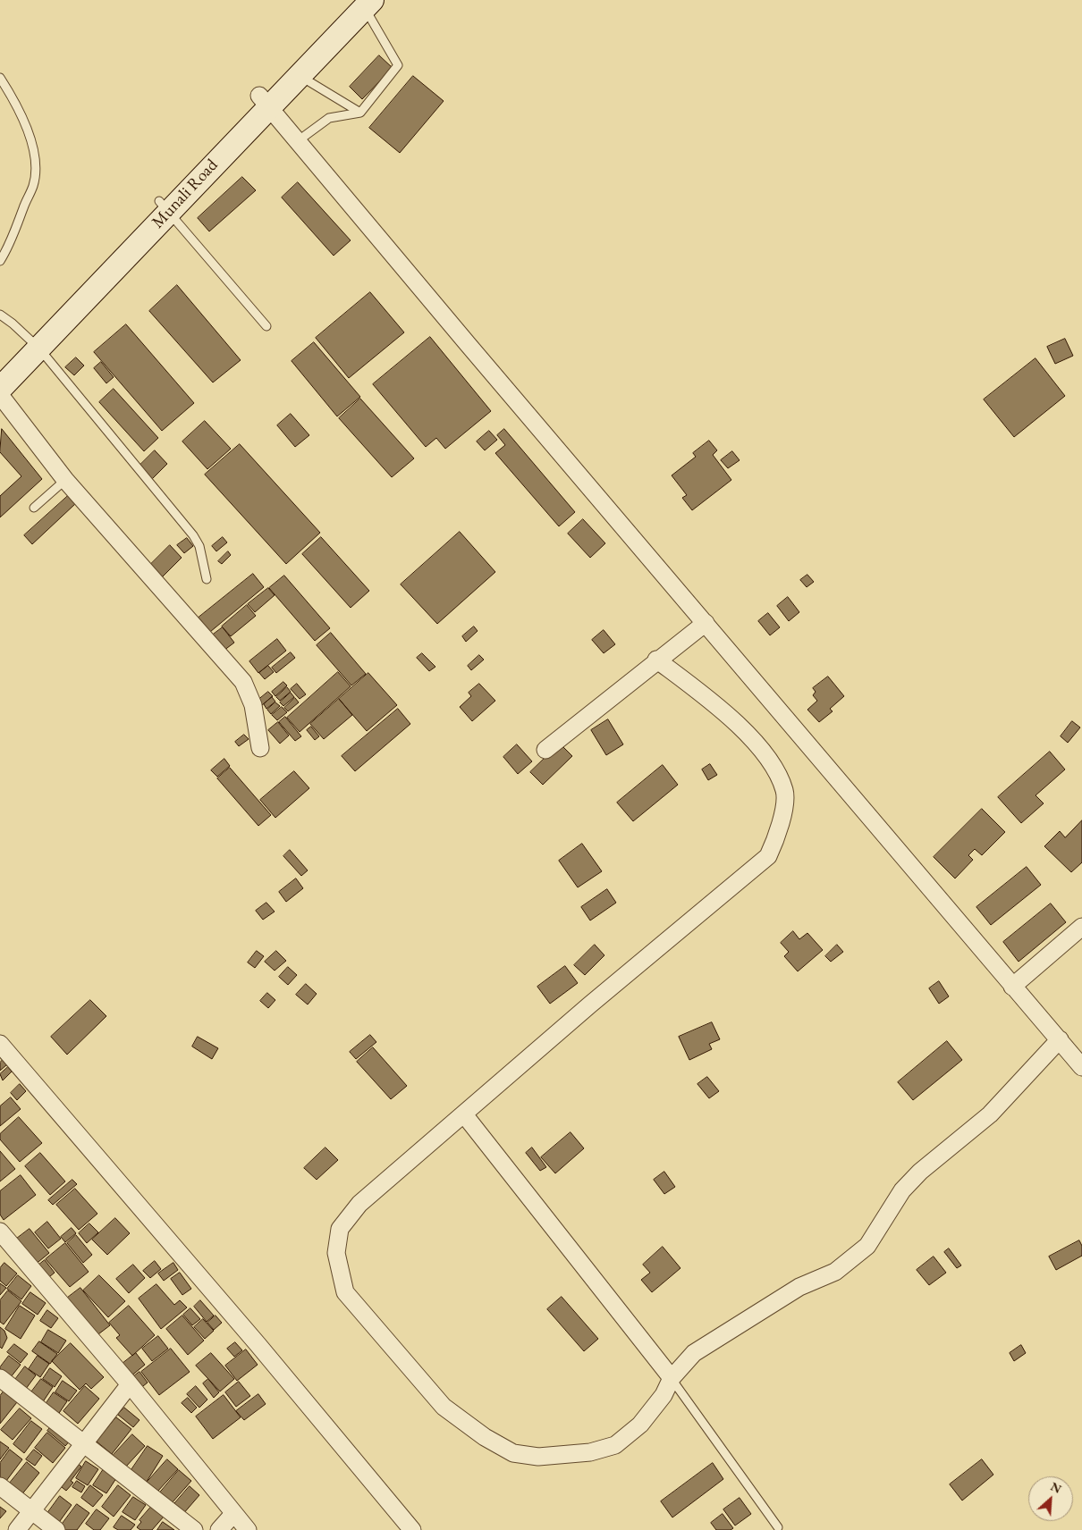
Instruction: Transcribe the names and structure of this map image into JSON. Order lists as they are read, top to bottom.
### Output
{
  "streets": {
    "main road": ["Munali Road"]
  },
  "north": "top right"
}
